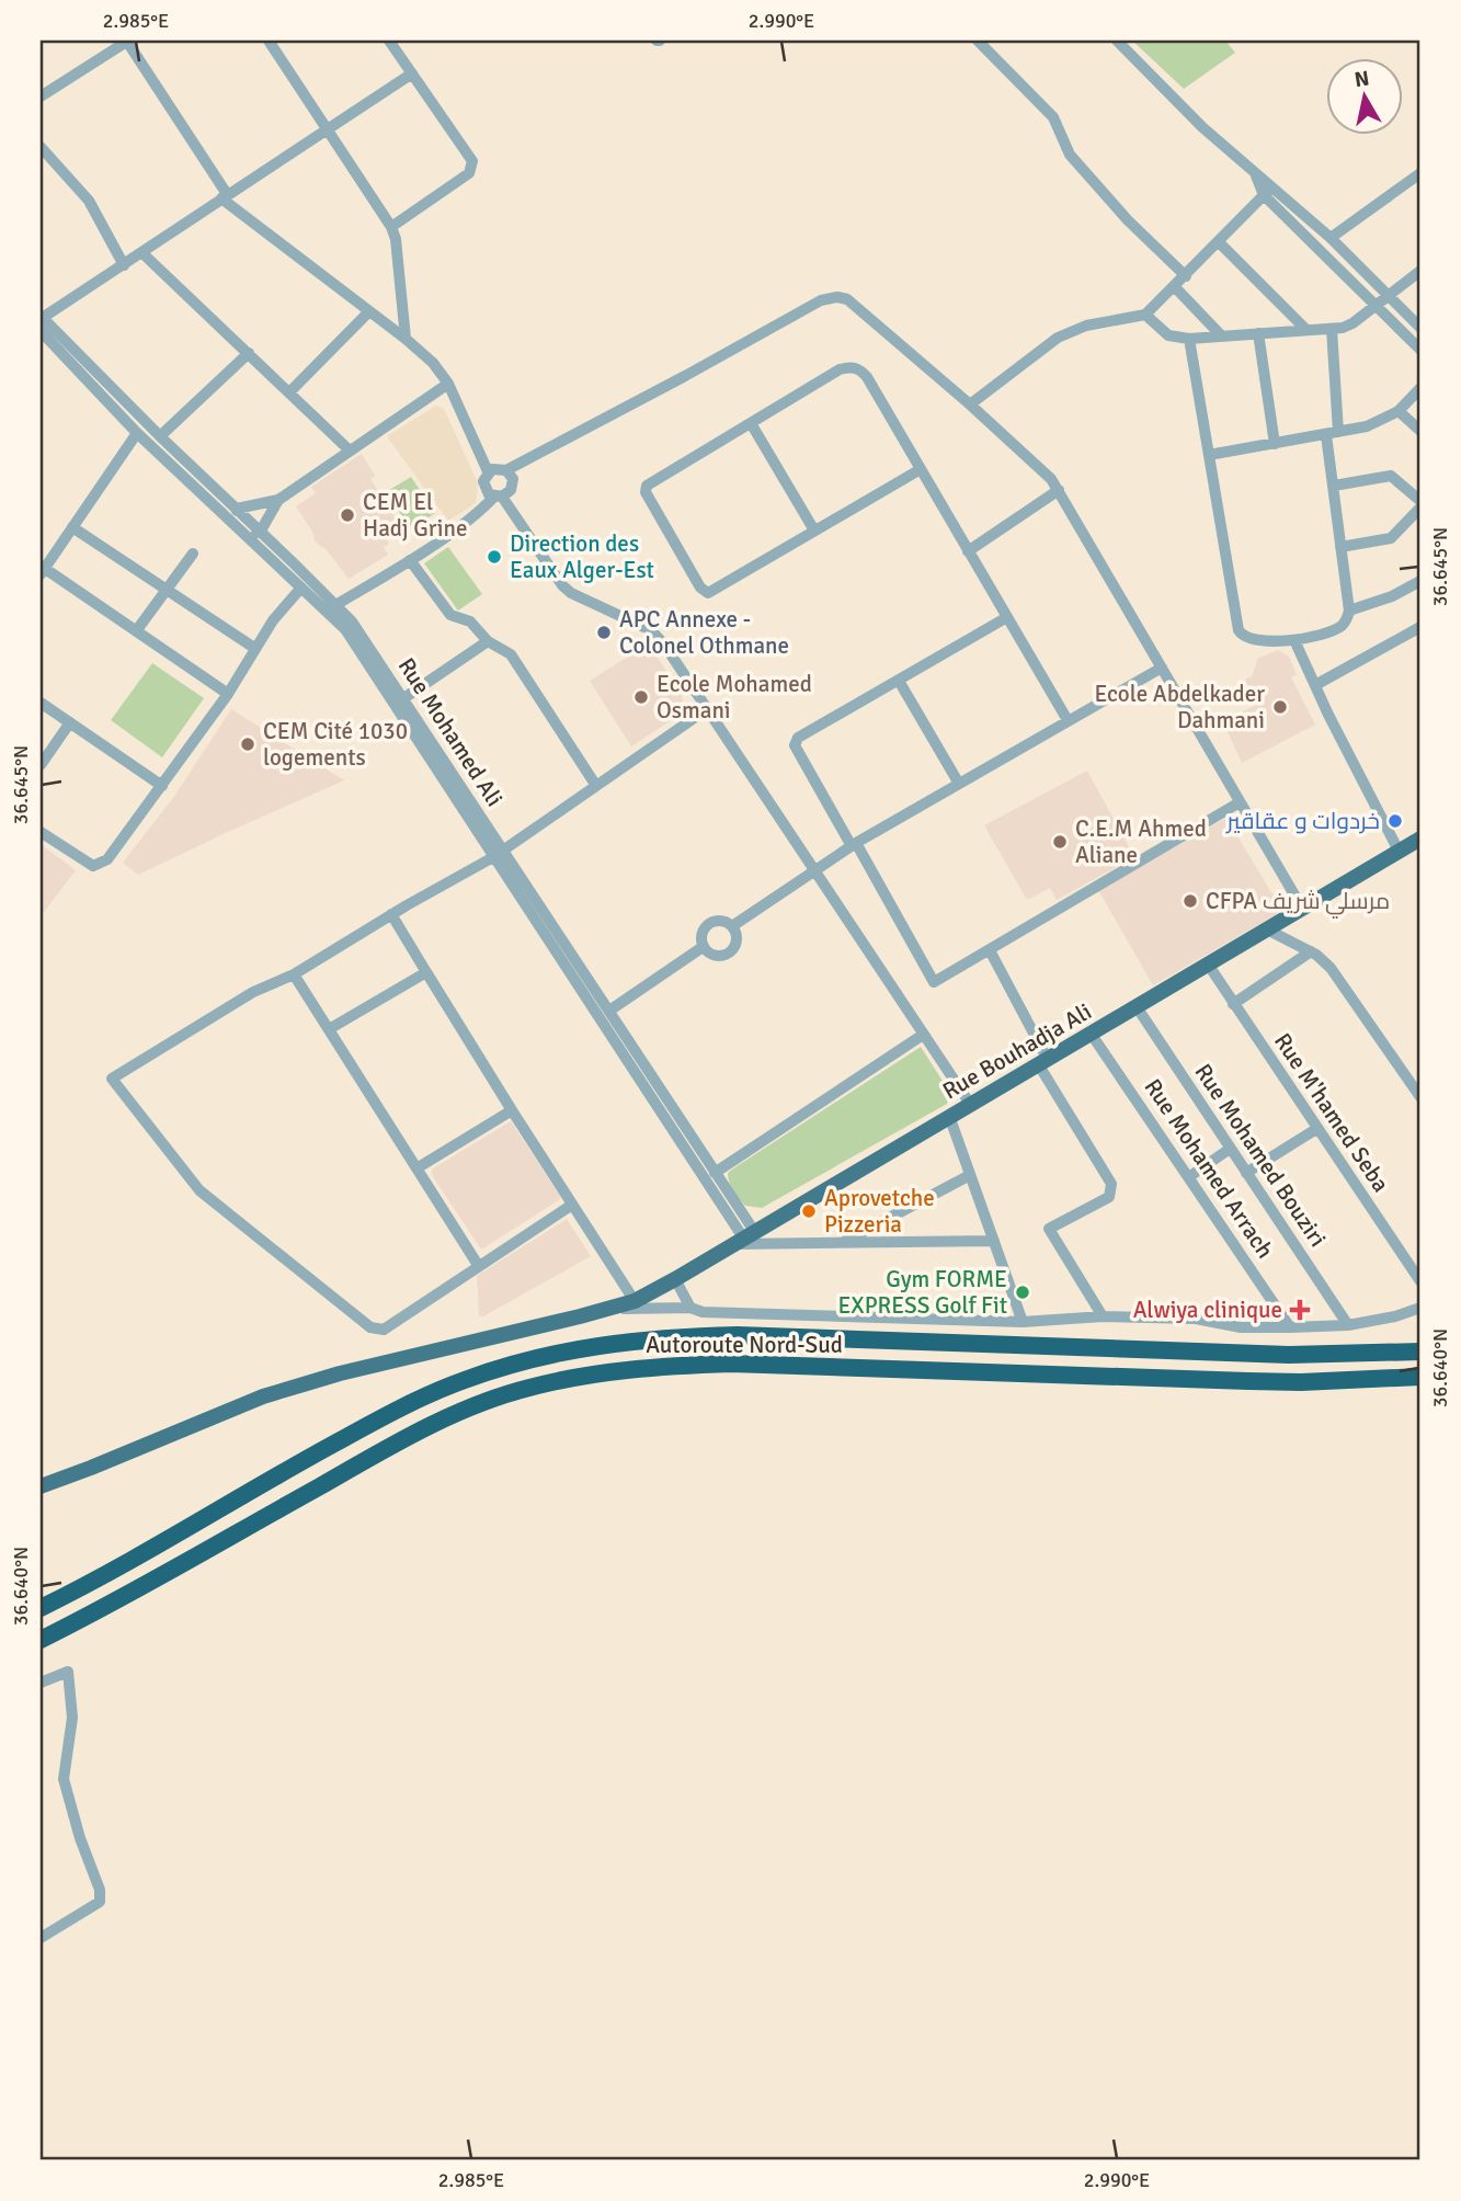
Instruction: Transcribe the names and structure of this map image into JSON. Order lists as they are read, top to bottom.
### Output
{
  "streets": {
    "highway": ["Autoroute Nord-Sud"],
    "main road": ["Rue Bouhadja Ali"],
    "street": [
      "Rue Mohamed Ali",
      "Rue M'hamed Seba",
      "Rue Mohamed Bouziri",
      "Rue Mohamed Arrach"
    ]
  },
  "crossings": [
    ["Rue Mohamed Ali", "Rue Bouhadja Ali"],
    ["Rue Bouhadja Ali", "Rue M'hamed Seba"],
    ["Rue Bouhadja Ali", "Rue Mohamed Bouziri"],
    ["Rue Bouhadja Ali", "Rue Mohamed Arrach"]
  ],
  "places": {
    "other": [
      "CEM El Hadj Grine",
      "Direction des Eaux Alger-Est",
      "APC Annexe - Colonel Othmane",
      "Ecole Mohamed Osmani",
      "Ecole Abdelkader Dahmani",
      "CEM Cité 1030 logements",
      "خردوات و عقاقير",
      "C.E.M Ahmed Aliane",
      "CFPA مرسلي شريف",
      "Aprovetche Pizzeria",
      "Gym FORME EXPRESS Golf Fit"
    ],
    "health": ["Alwiya clinique"]
  },
  "north": "top",
  "coordinates": [
    "2.985°E",
    "2.990°E",
    "36.645°N",
    "36.640°N"
  ]
}
